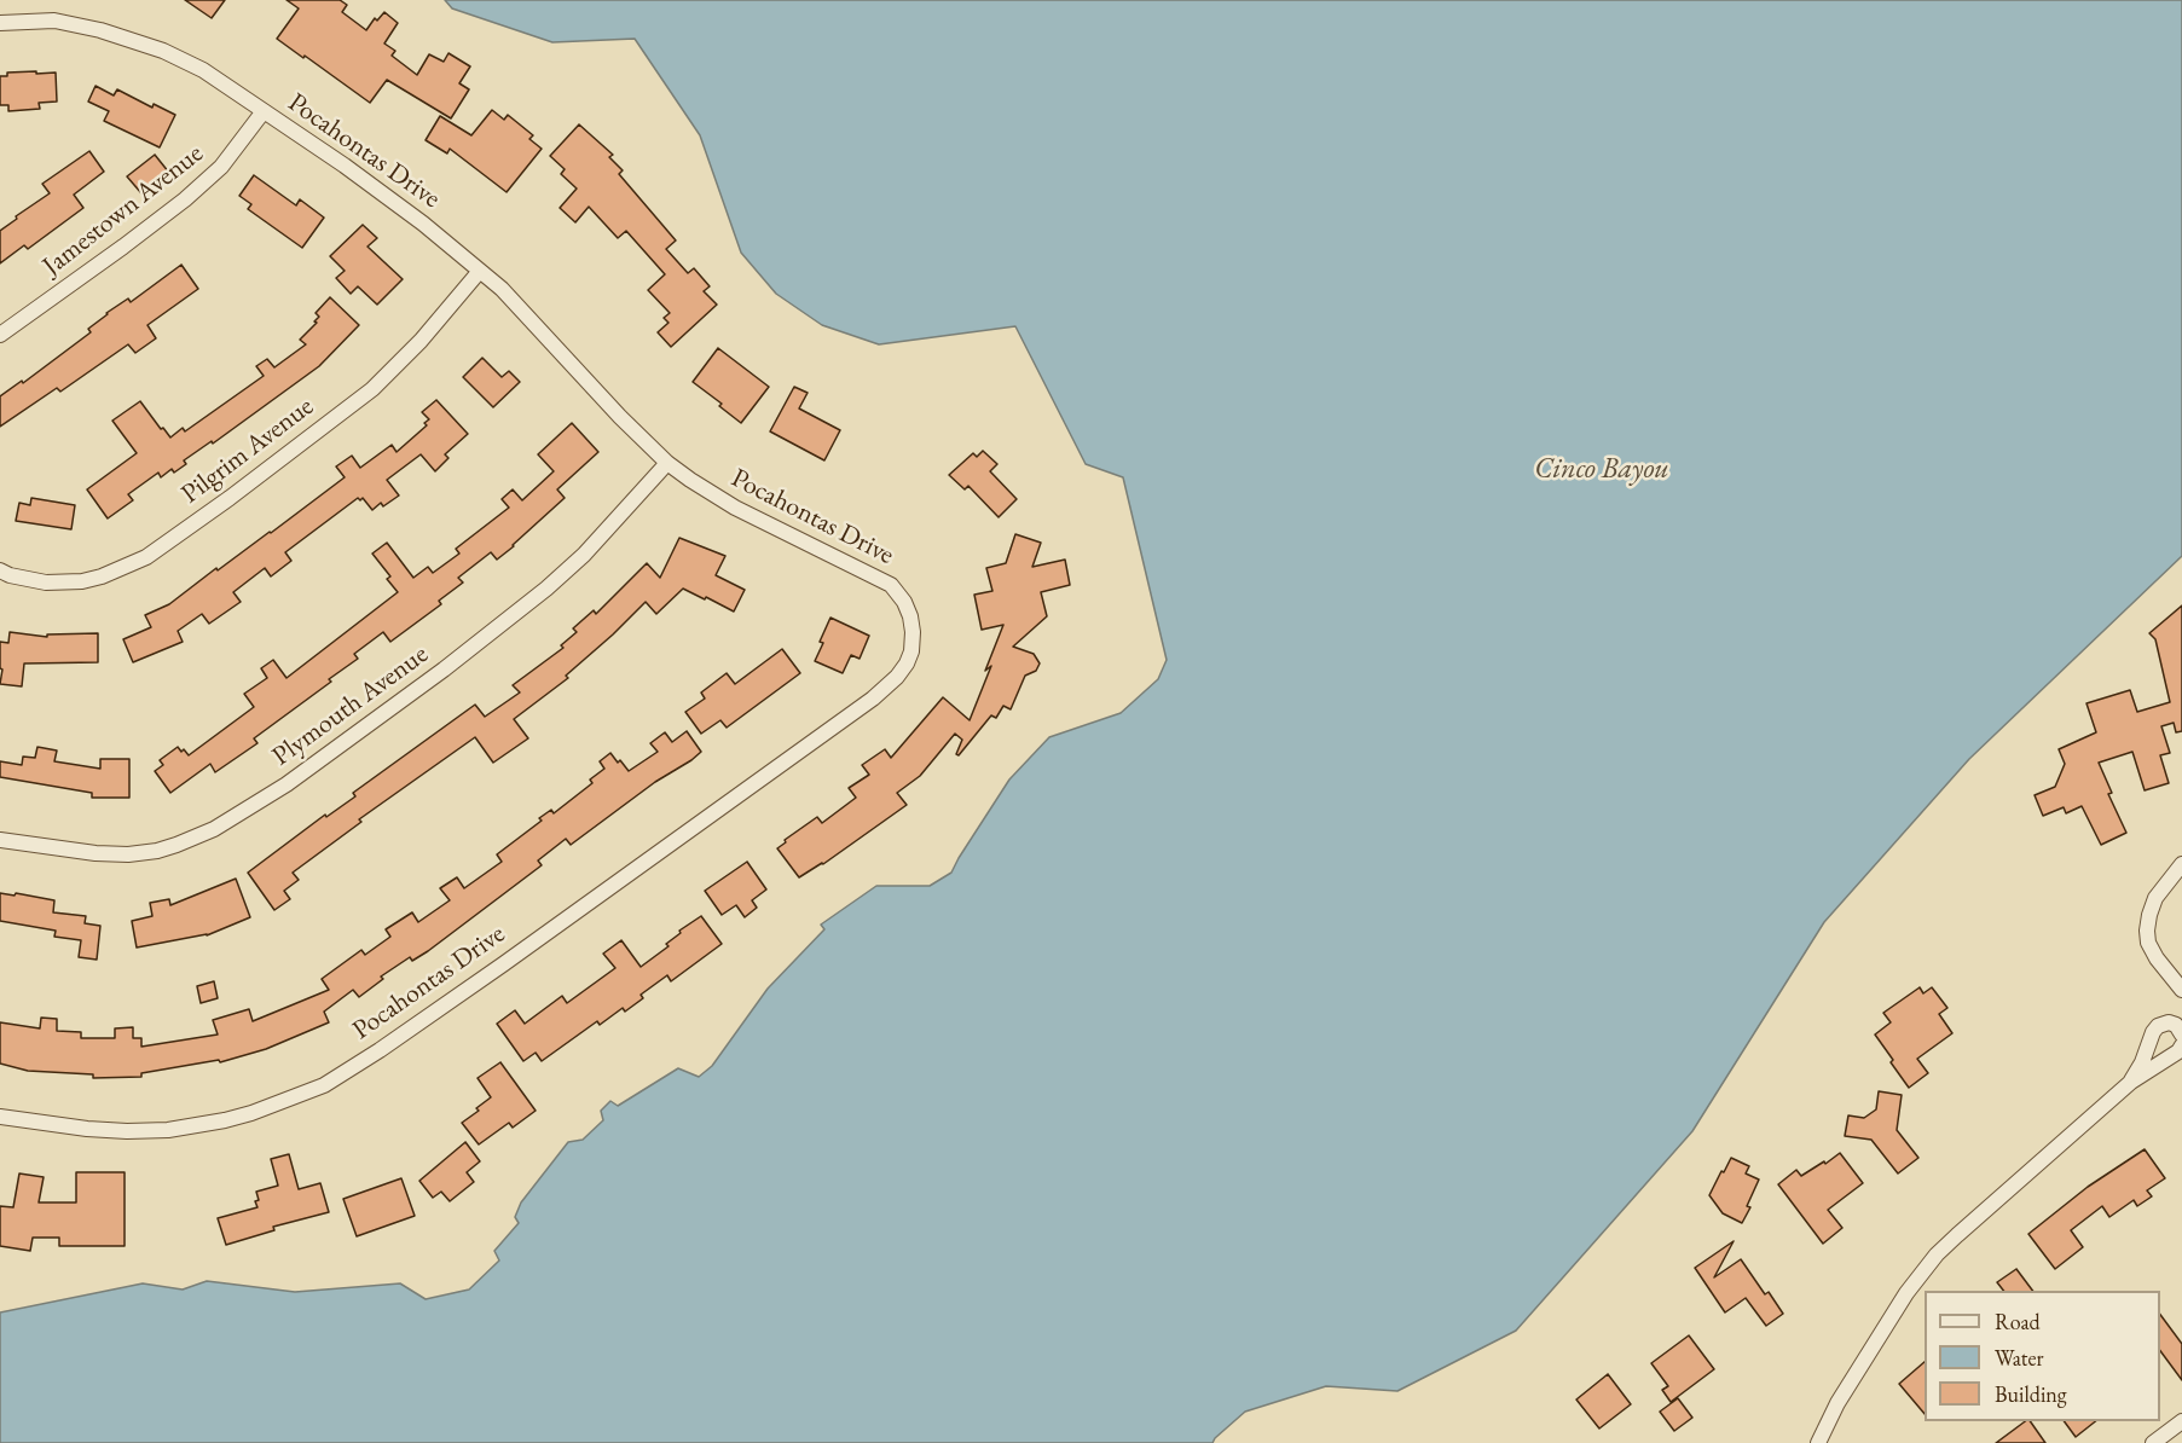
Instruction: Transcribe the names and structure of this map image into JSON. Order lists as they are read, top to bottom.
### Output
{
  "streets": {
    "street": [
      "Pocahontas Drive",
      "Jamestown Avenue",
      "Pilgrim Avenue",
      "Plymouth Avenue"
    ]
  },
  "crossings": [
    ["Pocahontas Drive", "Jamestown Avenue"],
    ["Pocahontas Drive", "Pilgrim Avenue"],
    ["Pocahontas Drive", "Plymouth Avenue"]
  ],
  "water": ["Cinco Bayou"],
  "legend": ["Road", "Water", "Building"]
}
